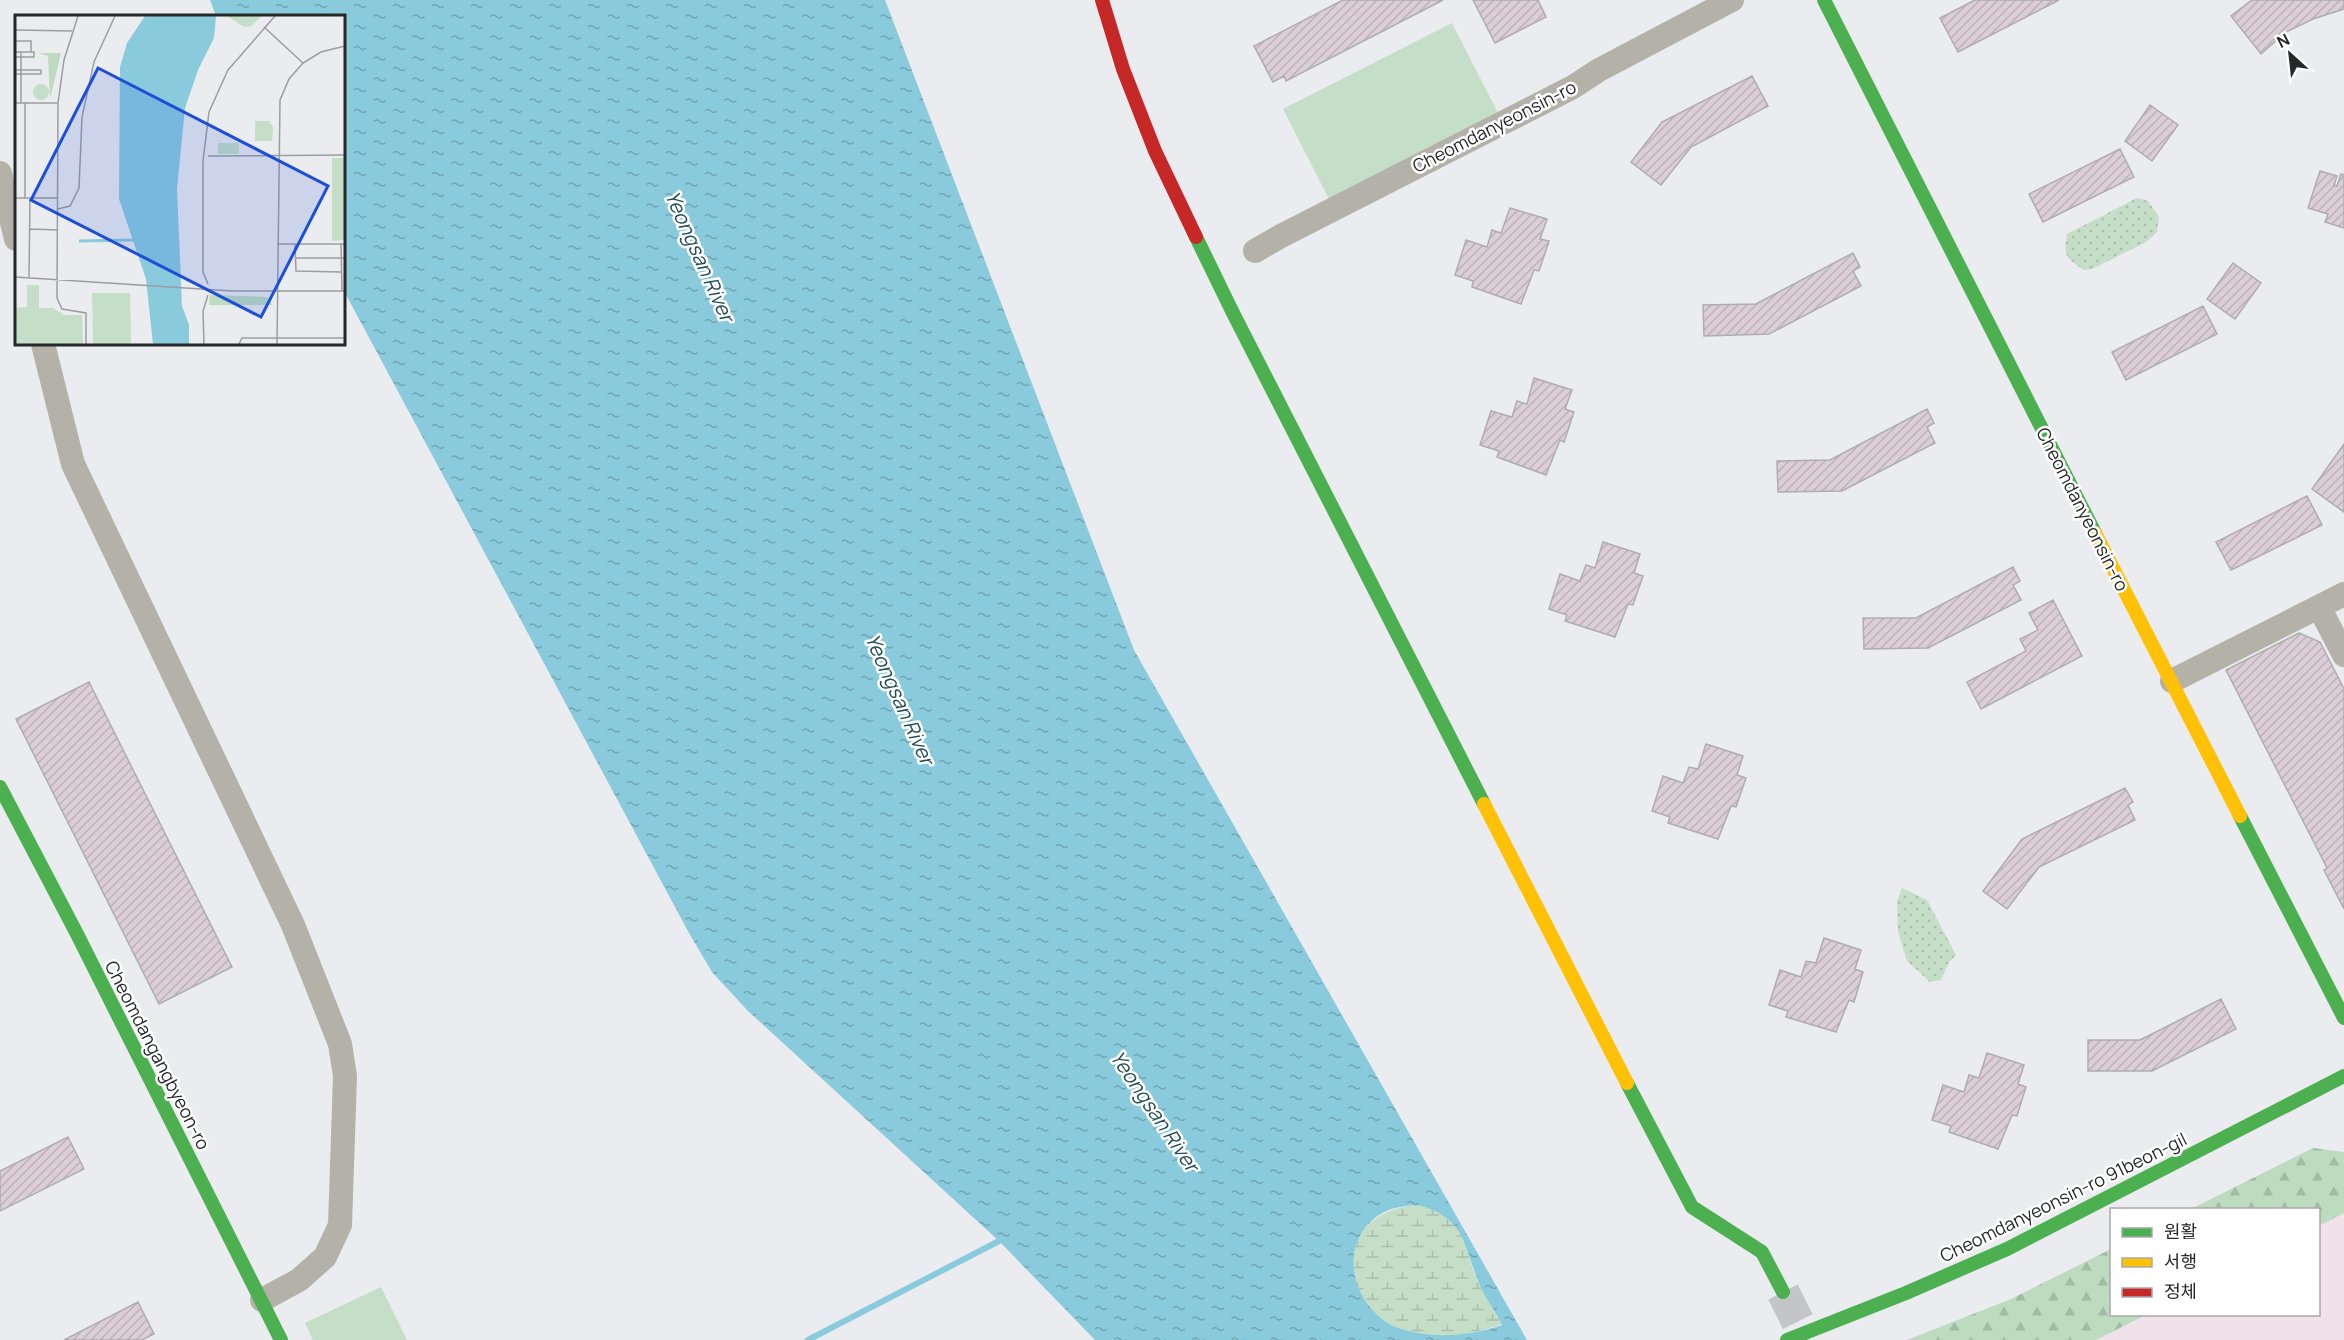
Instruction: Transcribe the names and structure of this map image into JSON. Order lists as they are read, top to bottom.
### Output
{
  "streets": {
    "street": ["Cheomdanyeonsin-ro", "Cheomdangangbyeon-ro", "Cheomdanyeonsin-ro 91beon-gil"]
  },
  "water": ["Yeongsan River"],
  "legend": ["원활", "서행", "정체"],
  "north": "top left"
}
